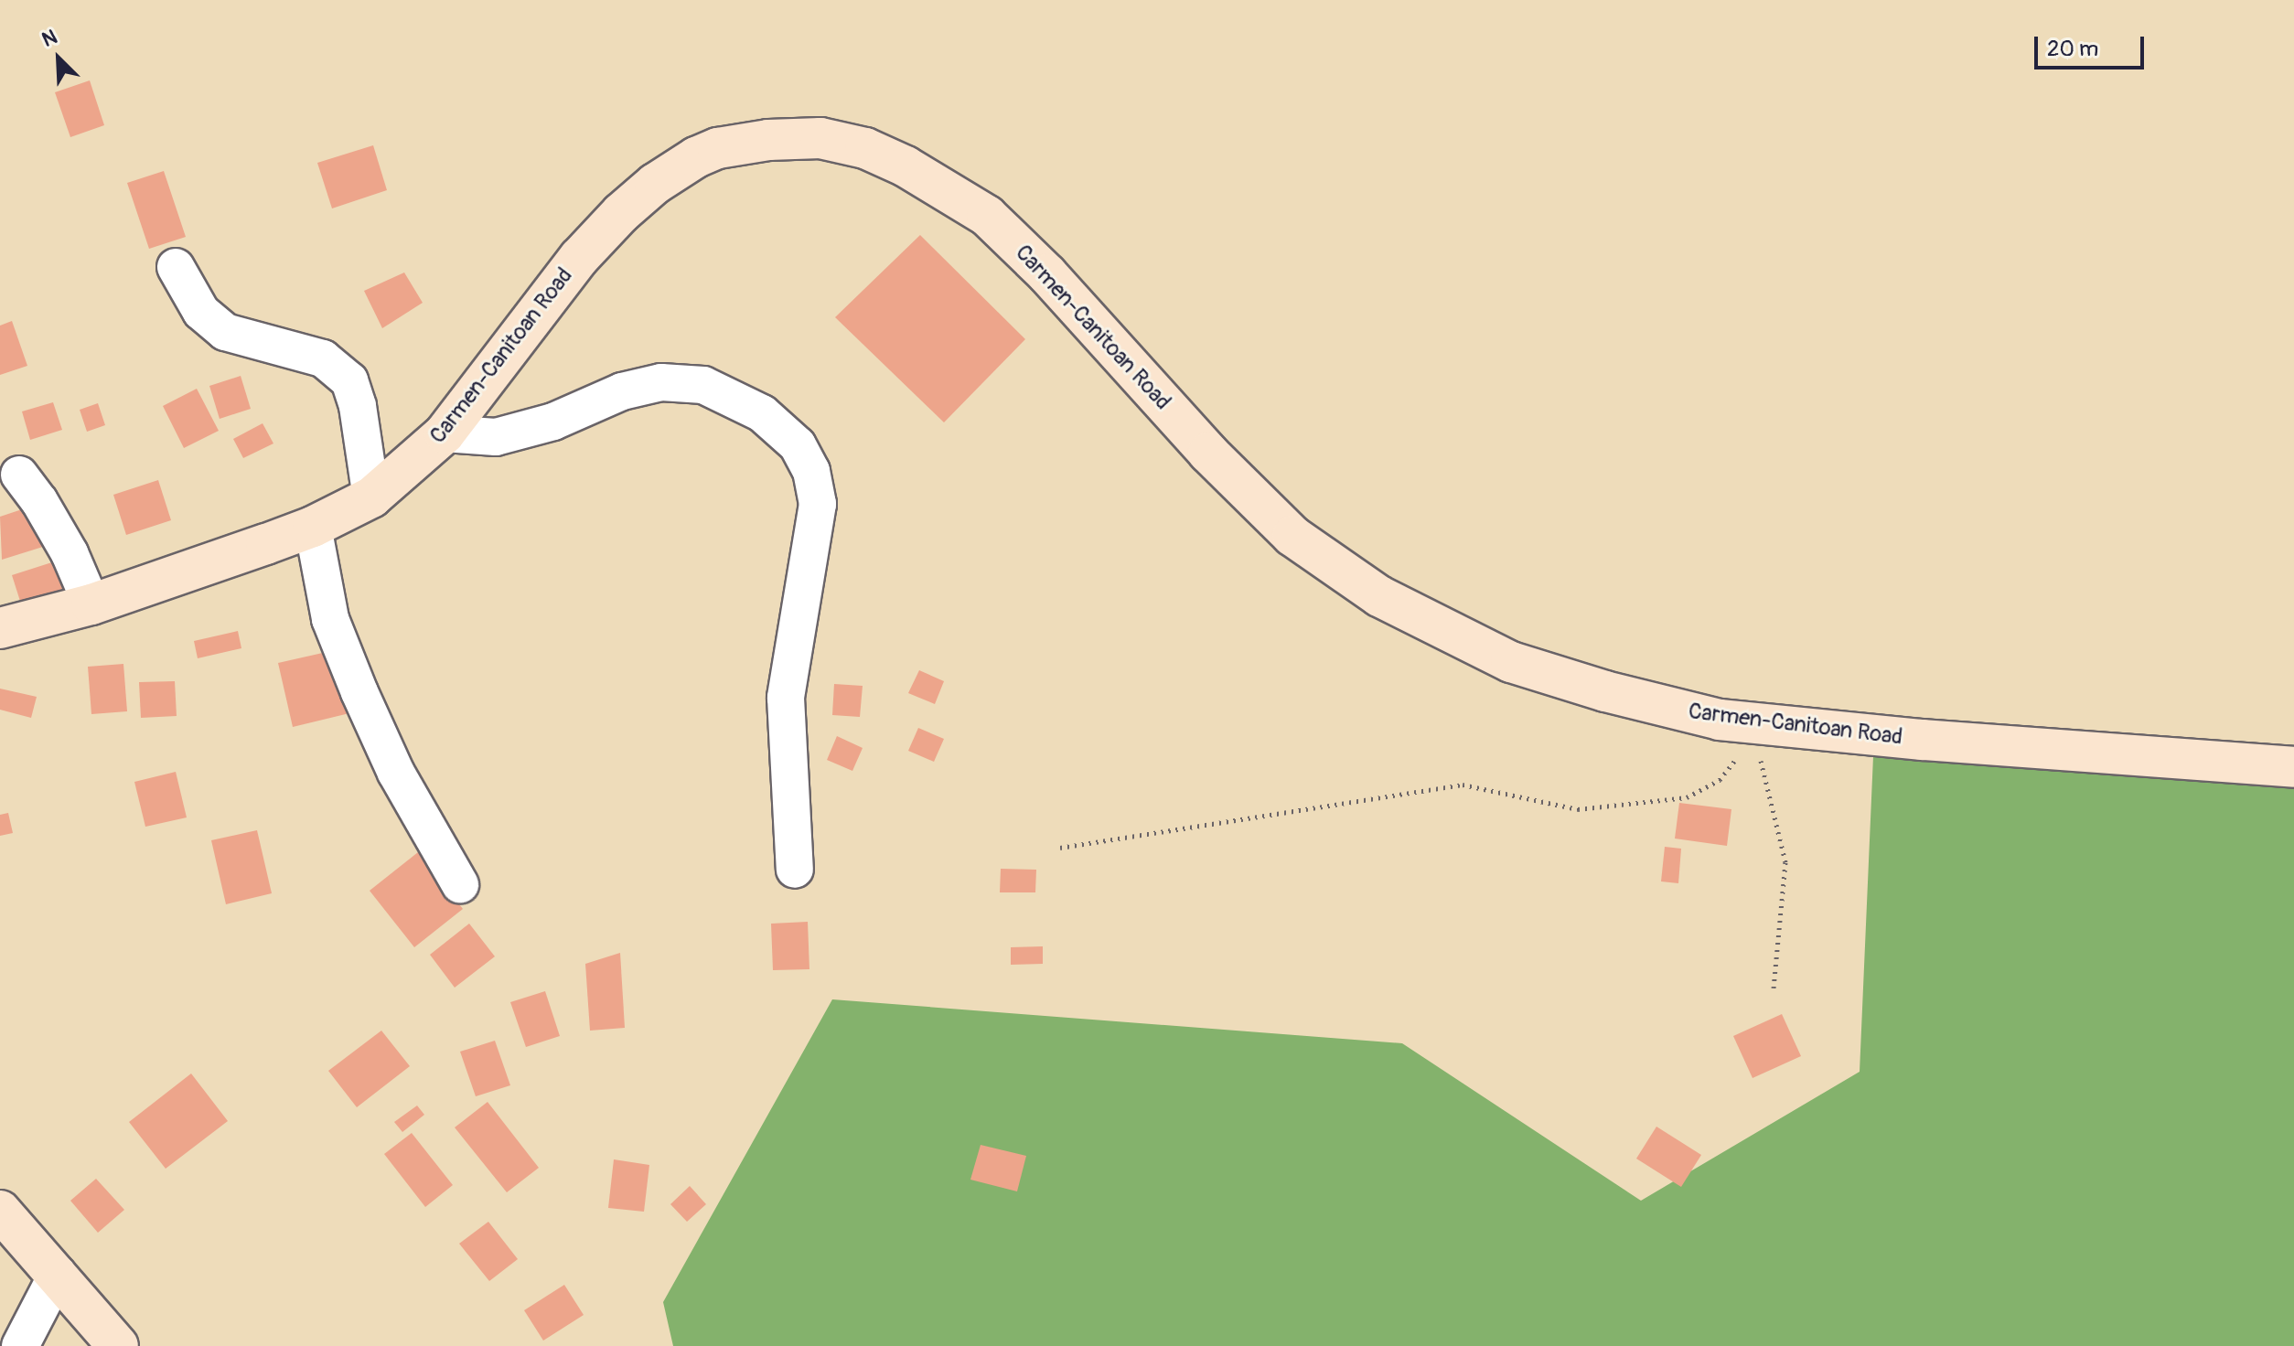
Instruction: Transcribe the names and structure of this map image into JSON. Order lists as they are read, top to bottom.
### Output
{
  "streets": {
    "main road": ["Carmen-Canitoan Road"]
  },
  "scale_bar": "20 m",
  "north": "top left"
}
